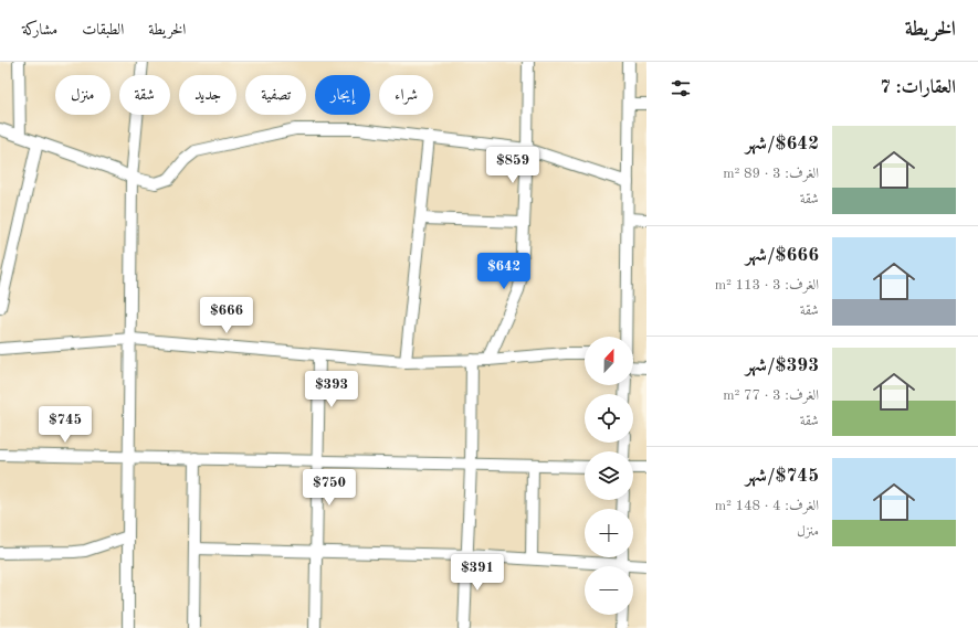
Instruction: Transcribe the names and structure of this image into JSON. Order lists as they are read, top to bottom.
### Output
{
  "north": "top",
  "page": {
    "header": "الخريطة",
    "nav": ["الخريطة", "الطبقات", "مشاركة"],
    "heading": "العقارات: 7",
    "chip": [
      "شراء",
      "إيجار",
      "تصفية",
      "جديد",
      "شقة",
      "منزل"
    ],
    "list": [
      {
        "name": "$642/شهر",
        "note": "الغرف: 3 · 89 m² · شقة"
      },
      {
        "name": "$666/شهر",
        "note": "الغرف: 3 · 113 m² · شقة"
      },
      {
        "name": "$393/شهر",
        "note": "الغرف: 3 · 77 m² · شقة"
      },
      {
        "name": "$745/شهر",
        "note": "الغرف: 4 · 148 m² · منزل"
      }
    ],
    "price": [
      "$859",
      "$642",
      "$666",
      "$393",
      "$745",
      "$750",
      "$391"
    ],
    "map_buttons": ["+", "−"]
  }
}
